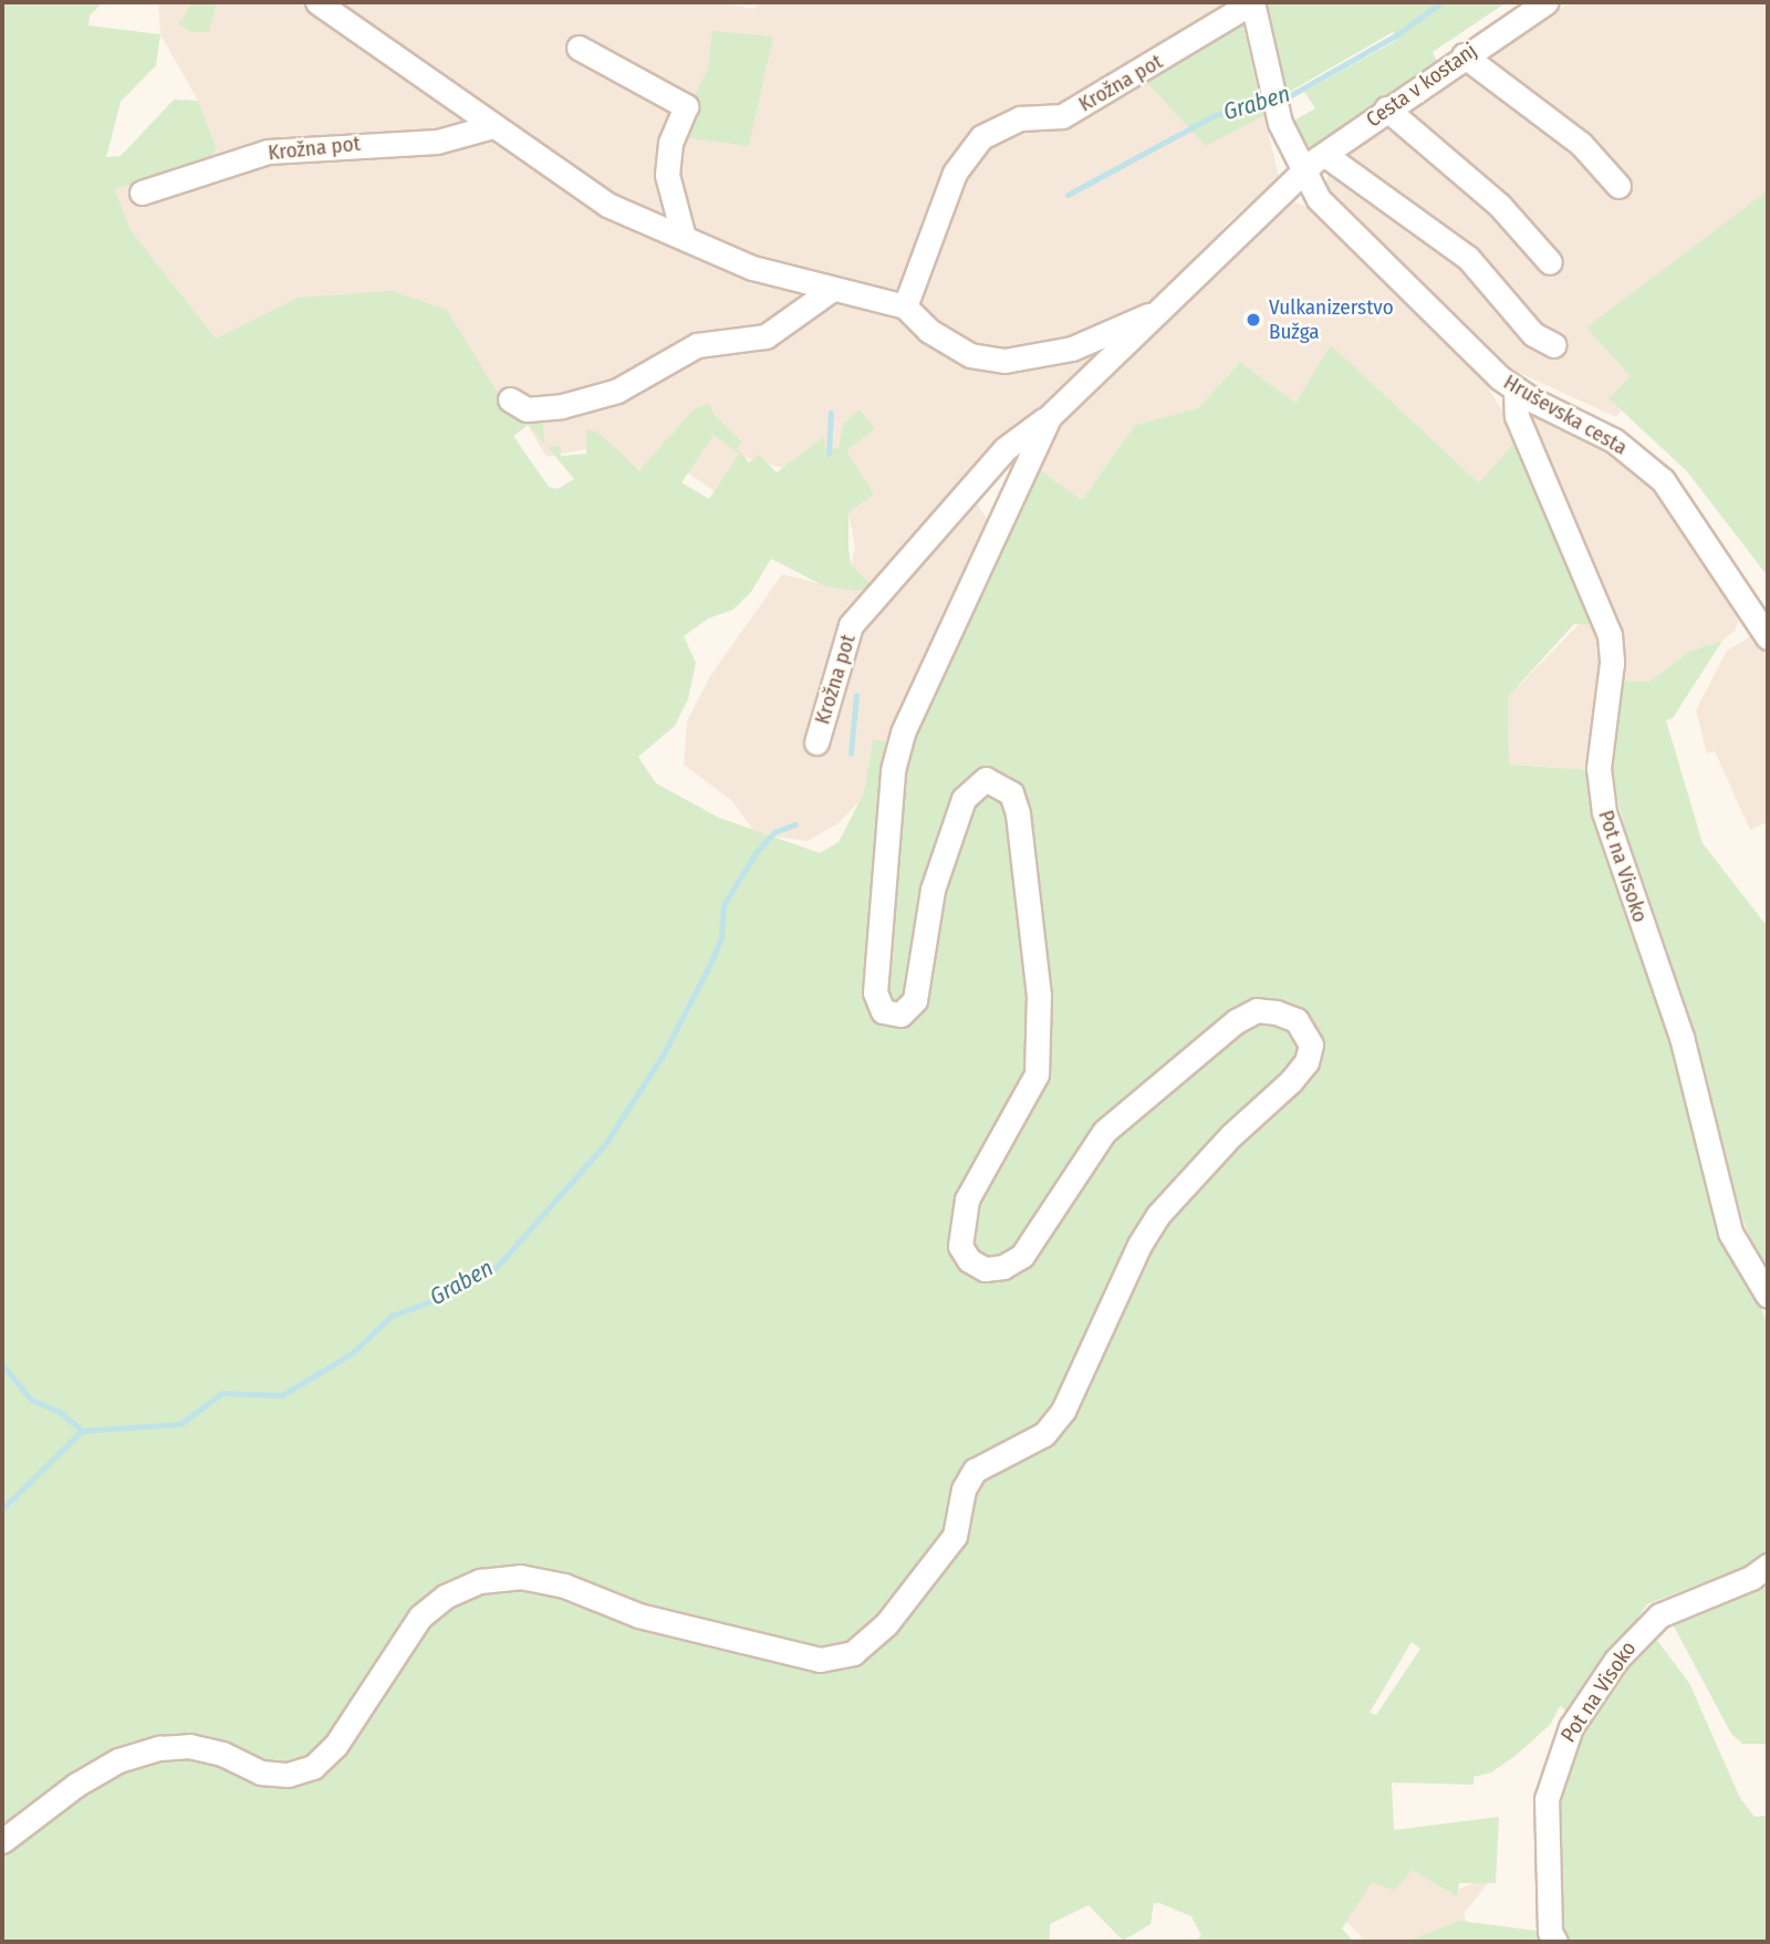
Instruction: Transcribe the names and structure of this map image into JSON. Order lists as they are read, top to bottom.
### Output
{
  "streets": {
    "street": [
      "Krožna pot",
      "Cesta v kostanj",
      "Hruševska cesta",
      "Pot na Visoko"
    ]
  },
  "crossings": [
    ["Krožna pot", "Cesta v kostanj"],
    ["Krožna pot", "Hruševska cesta"],
    ["Cesta v kostanj", "Hruševska cesta"],
    ["Hruševska cesta", "Pot na Visoko"]
  ],
  "water": ["Graben"],
  "places": ["Vulkanizerstvo Bužga"]
}
